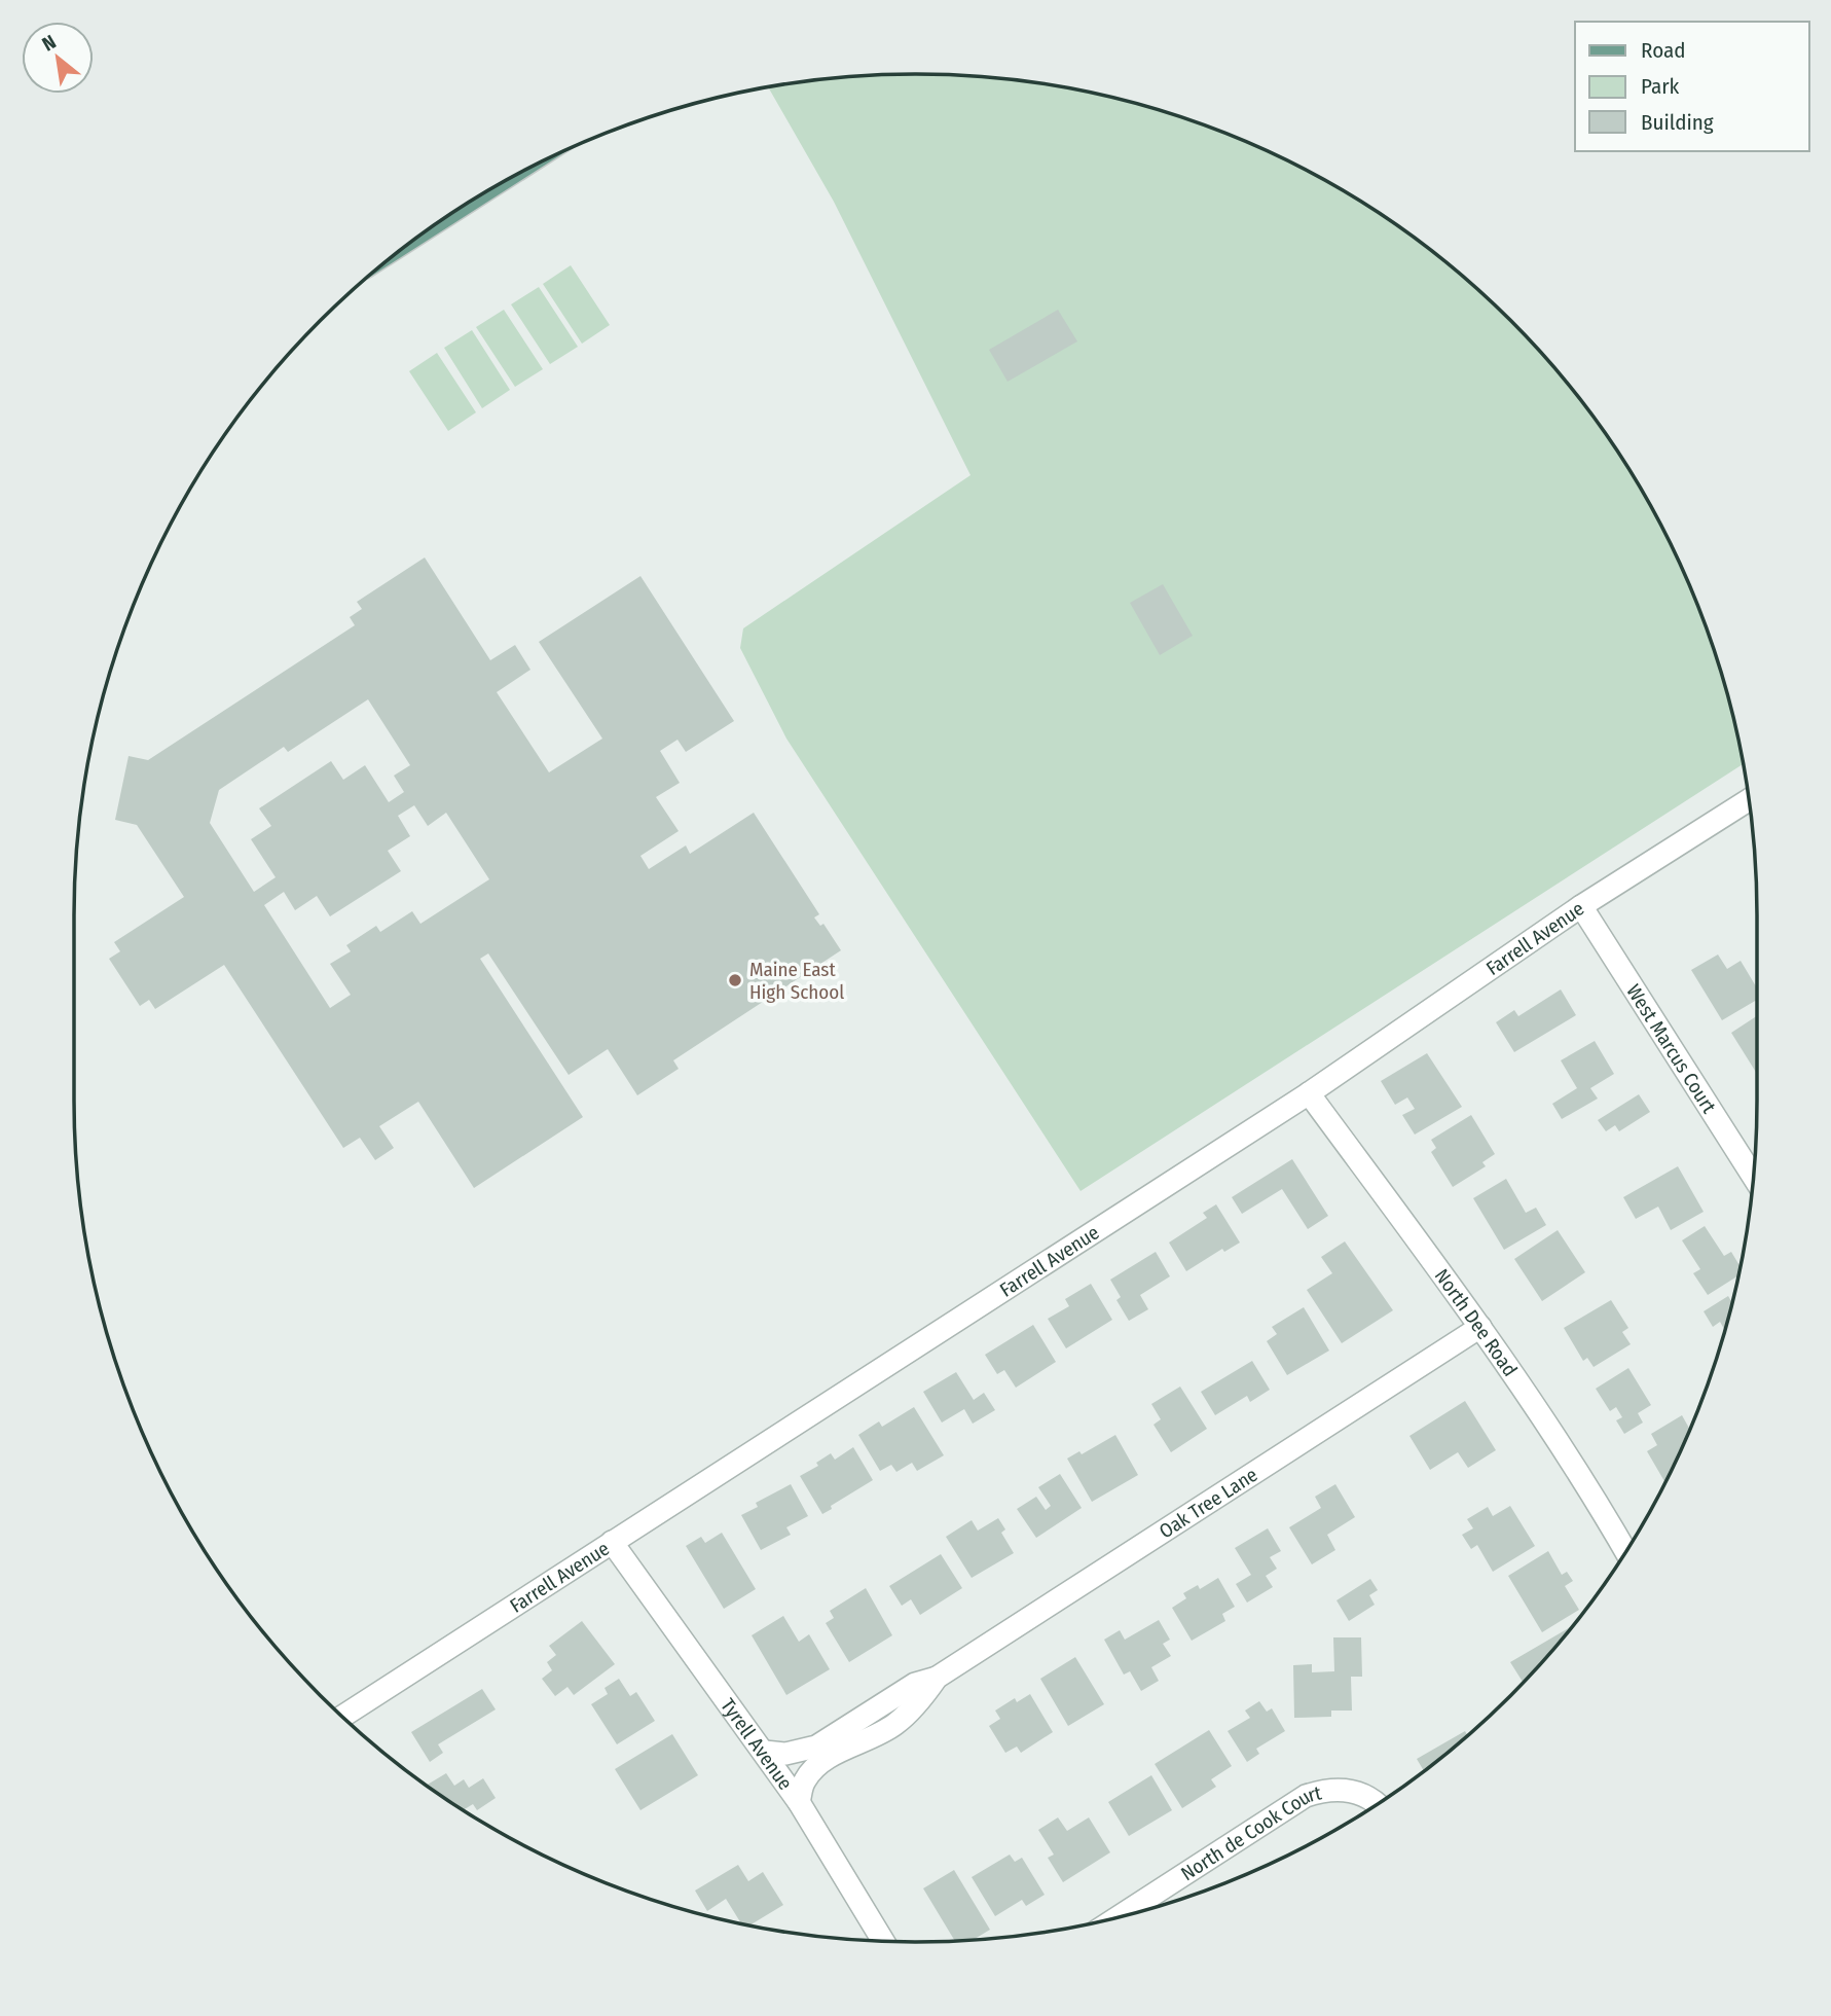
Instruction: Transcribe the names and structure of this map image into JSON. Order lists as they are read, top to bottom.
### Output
{
  "streets": {
    "street": [
      "Farrell Avenue",
      "West Marcus Court",
      "North Dee Road",
      "Oak Tree Lane",
      "Tyrell Avenue",
      "North de Cook Court"
    ]
  },
  "crossings": [
    ["Farrell Avenue", "West Marcus Court"],
    ["Farrell Avenue", "North Dee Road"],
    ["Farrell Avenue", "Tyrell Avenue"],
    ["North Dee Road", "Oak Tree Lane"],
    ["Oak Tree Lane", "Tyrell Avenue"]
  ],
  "places": ["Maine East High School"],
  "legend": ["Road", "Park", "Building"],
  "north": "top left"
}
